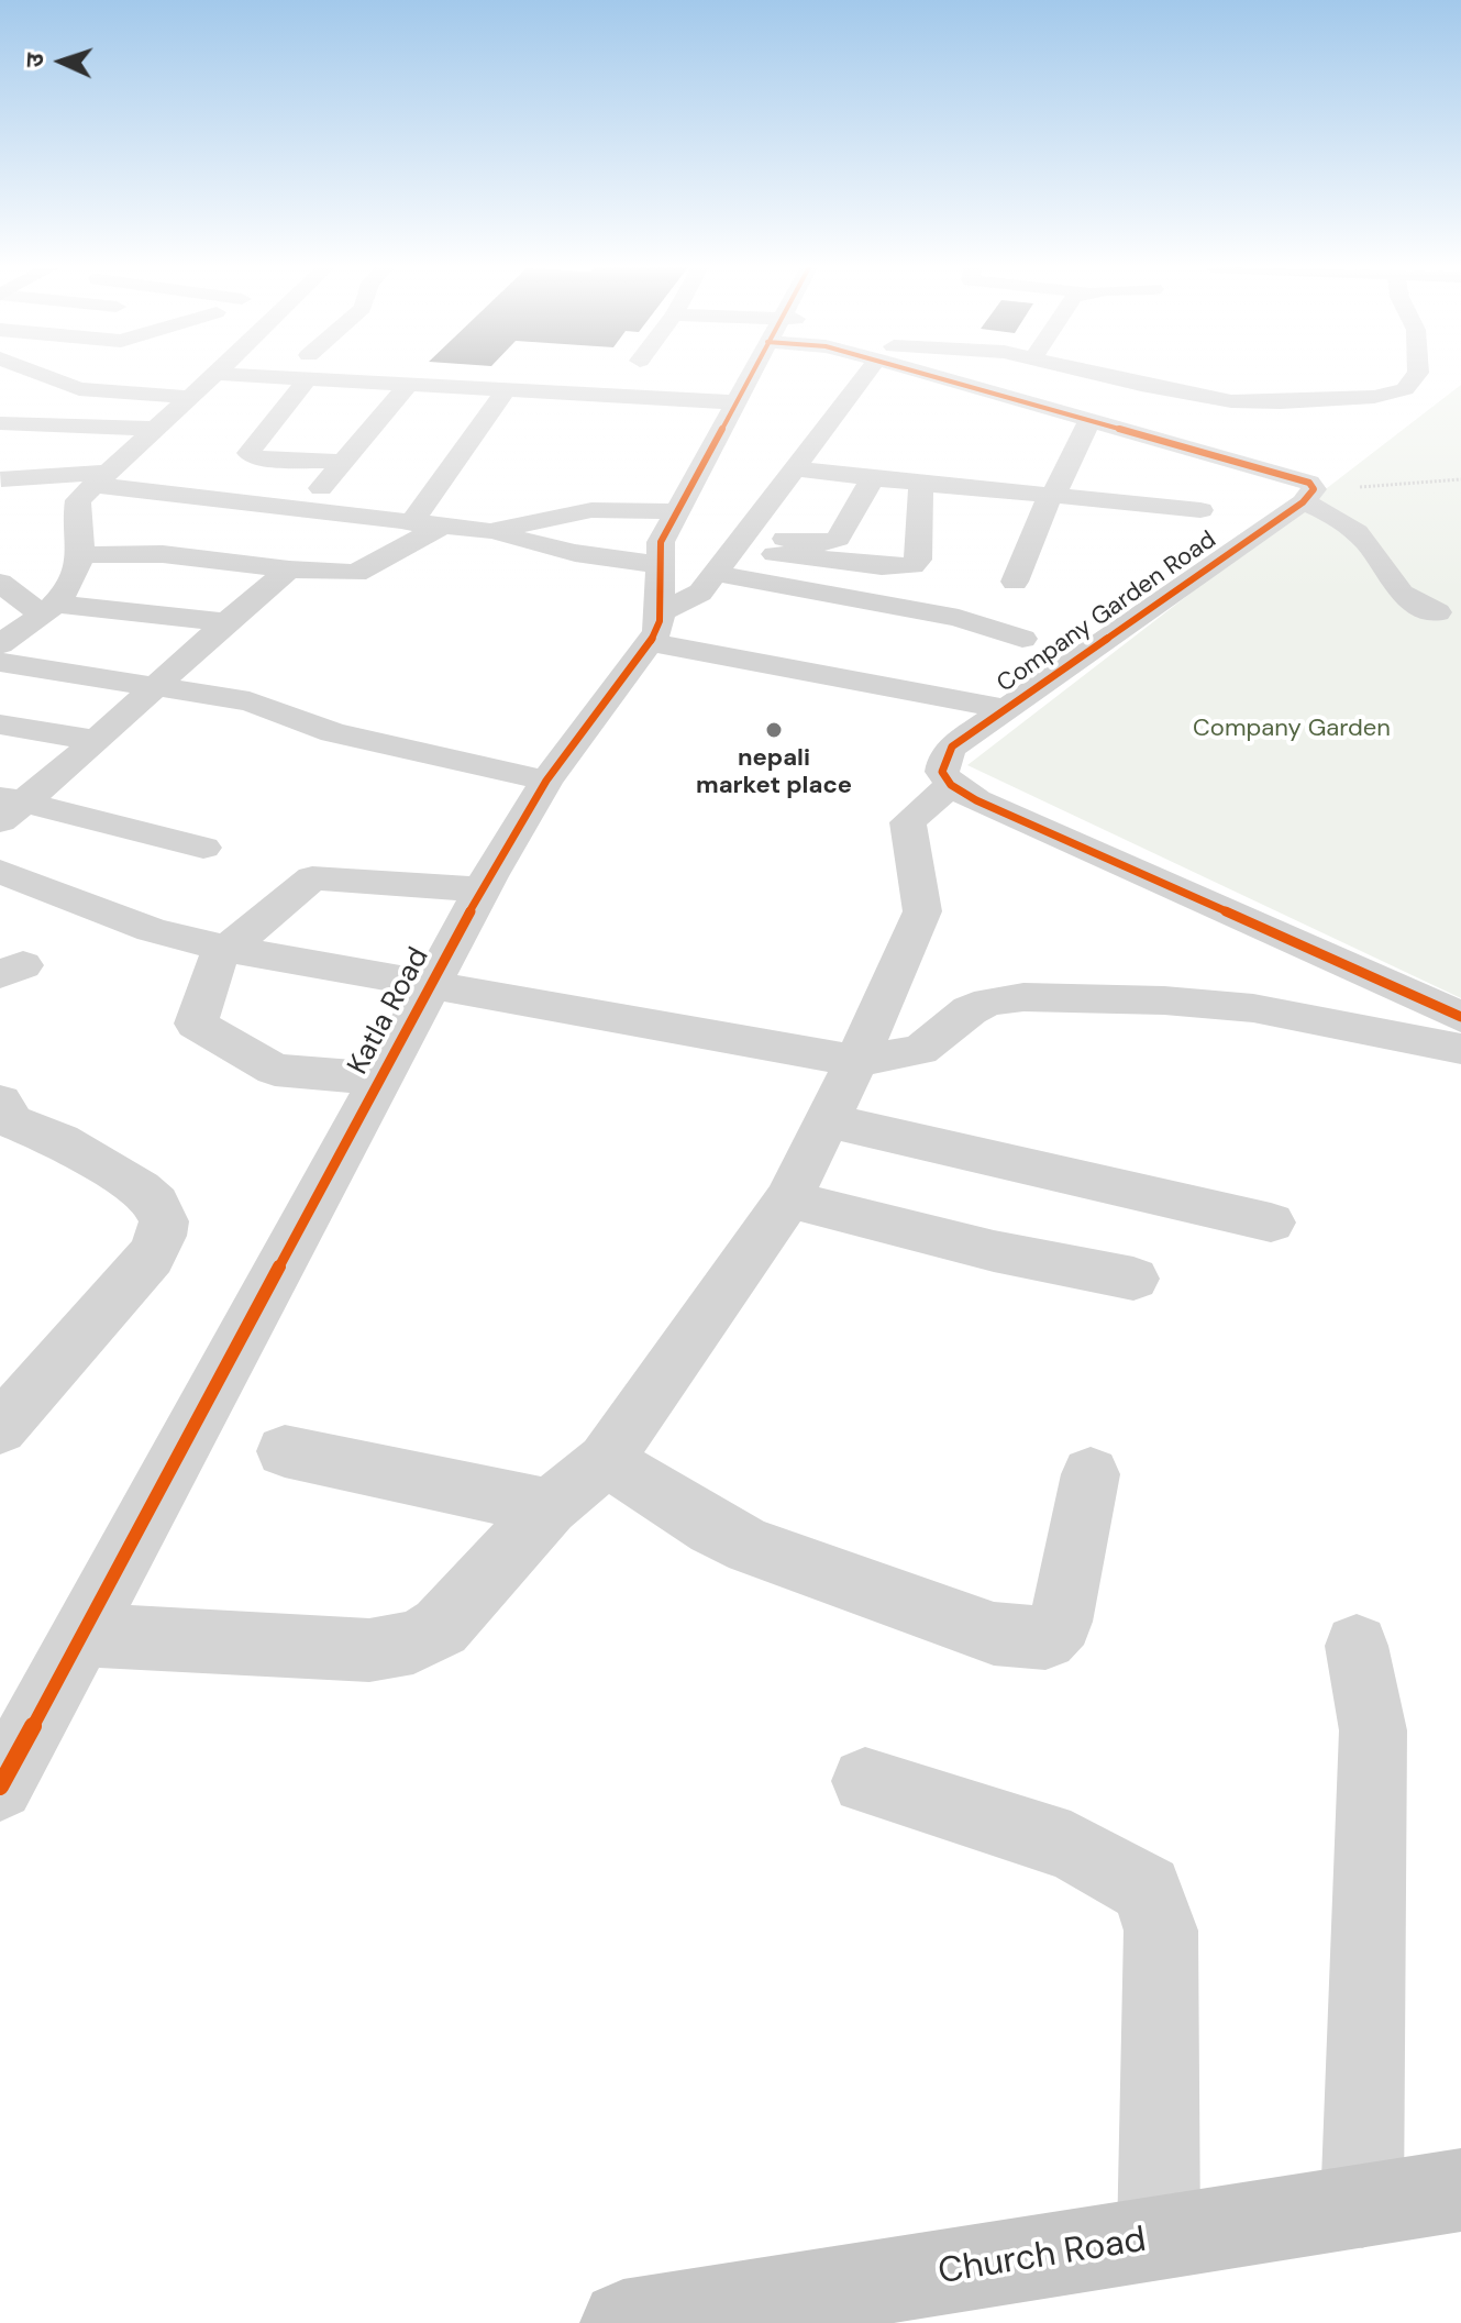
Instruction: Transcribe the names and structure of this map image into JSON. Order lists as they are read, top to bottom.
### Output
{
  "streets": {
    "main road": ["Church Road"],
    "street": ["Company Garden Road", "Katla Road"]
  },
  "parks": ["Company Garden"],
  "places": ["nepali market place"],
  "north": "left"
}
